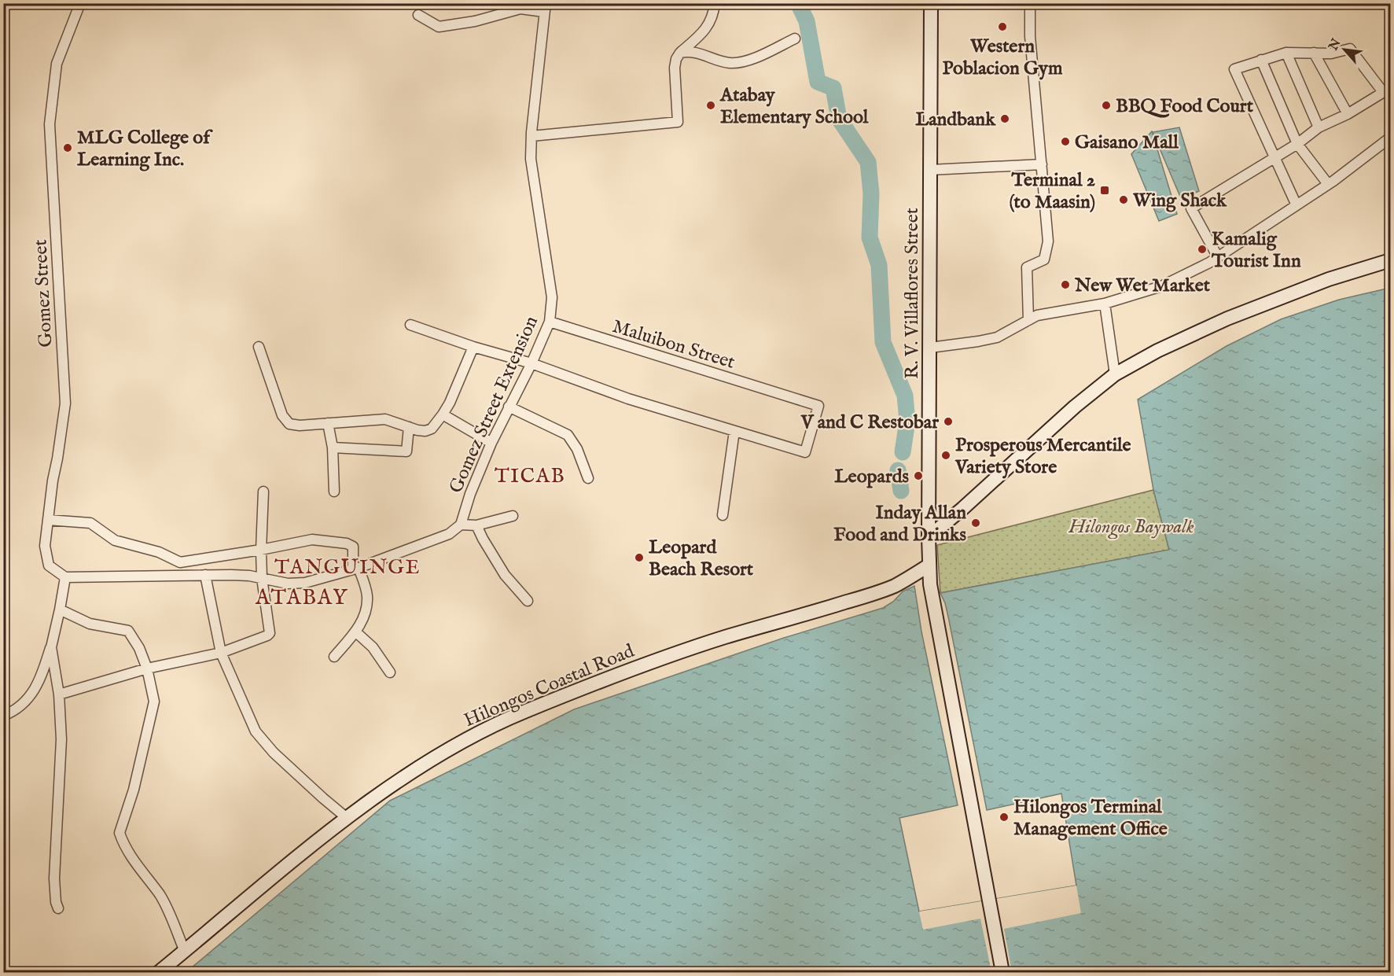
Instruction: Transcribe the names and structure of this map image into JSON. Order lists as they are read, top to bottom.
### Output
{
  "streets": {
    "street": [
      "Gomez Street",
      "R. V. Villaflores Street",
      "Maluibon Street",
      "Gomez Street Extension",
      "Hilongos Coastal Road"
    ]
  },
  "crossings": [
    ["R. V. Villaflores Street", "Hilongos Coastal Road"],
    ["Maluibon Street", "Gomez Street Extension"]
  ],
  "districts": ["TICAB", "TANGUINGE", "ATABAY"],
  "parks": ["Hilongos Baywalk"],
  "places": {
    "other": [
      "Western Poblacion Gym",
      "Atabay Elementary School",
      "BBQ Food Court",
      "Landbank",
      "Gaisano Mall",
      "MLG College of Learning Inc.",
      "Wing Shack",
      "Kamalig Tourist Inn",
      "New Wet Market",
      "V and C Restobar",
      "Prosperous Mercantile Variety Store",
      "Leopards",
      "Inday Allan Food and Drinks",
      "Leopard Beach Resort",
      "Hilongos Terminal Management Office"
    ],
    "transit": ["Terminal 2 (to Maasin)"]
  },
  "north": "top left"
}
